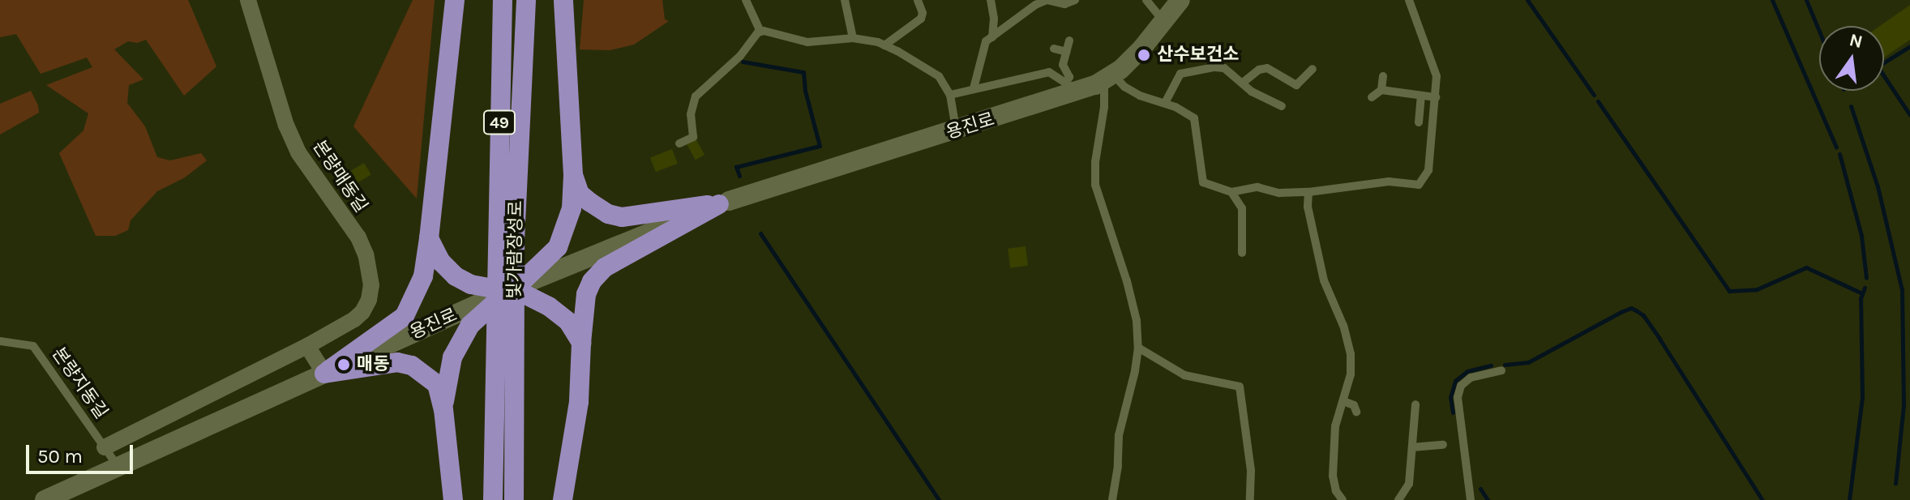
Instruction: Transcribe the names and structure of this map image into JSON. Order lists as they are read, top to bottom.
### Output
{
  "streets": {
    "highway": ["49", "빛가람장성로"],
    "main road": ["용진로"],
    "street": ["본량매동길"],
    "lane": ["본량지동길"]
  },
  "crossings": [
    ["용진로", "본량지동길"],
    ["본량매동길", "본량지동길"]
  ],
  "places": ["산수보건소", "매동"],
  "scale_bar": "50 m",
  "north": "top"
}
